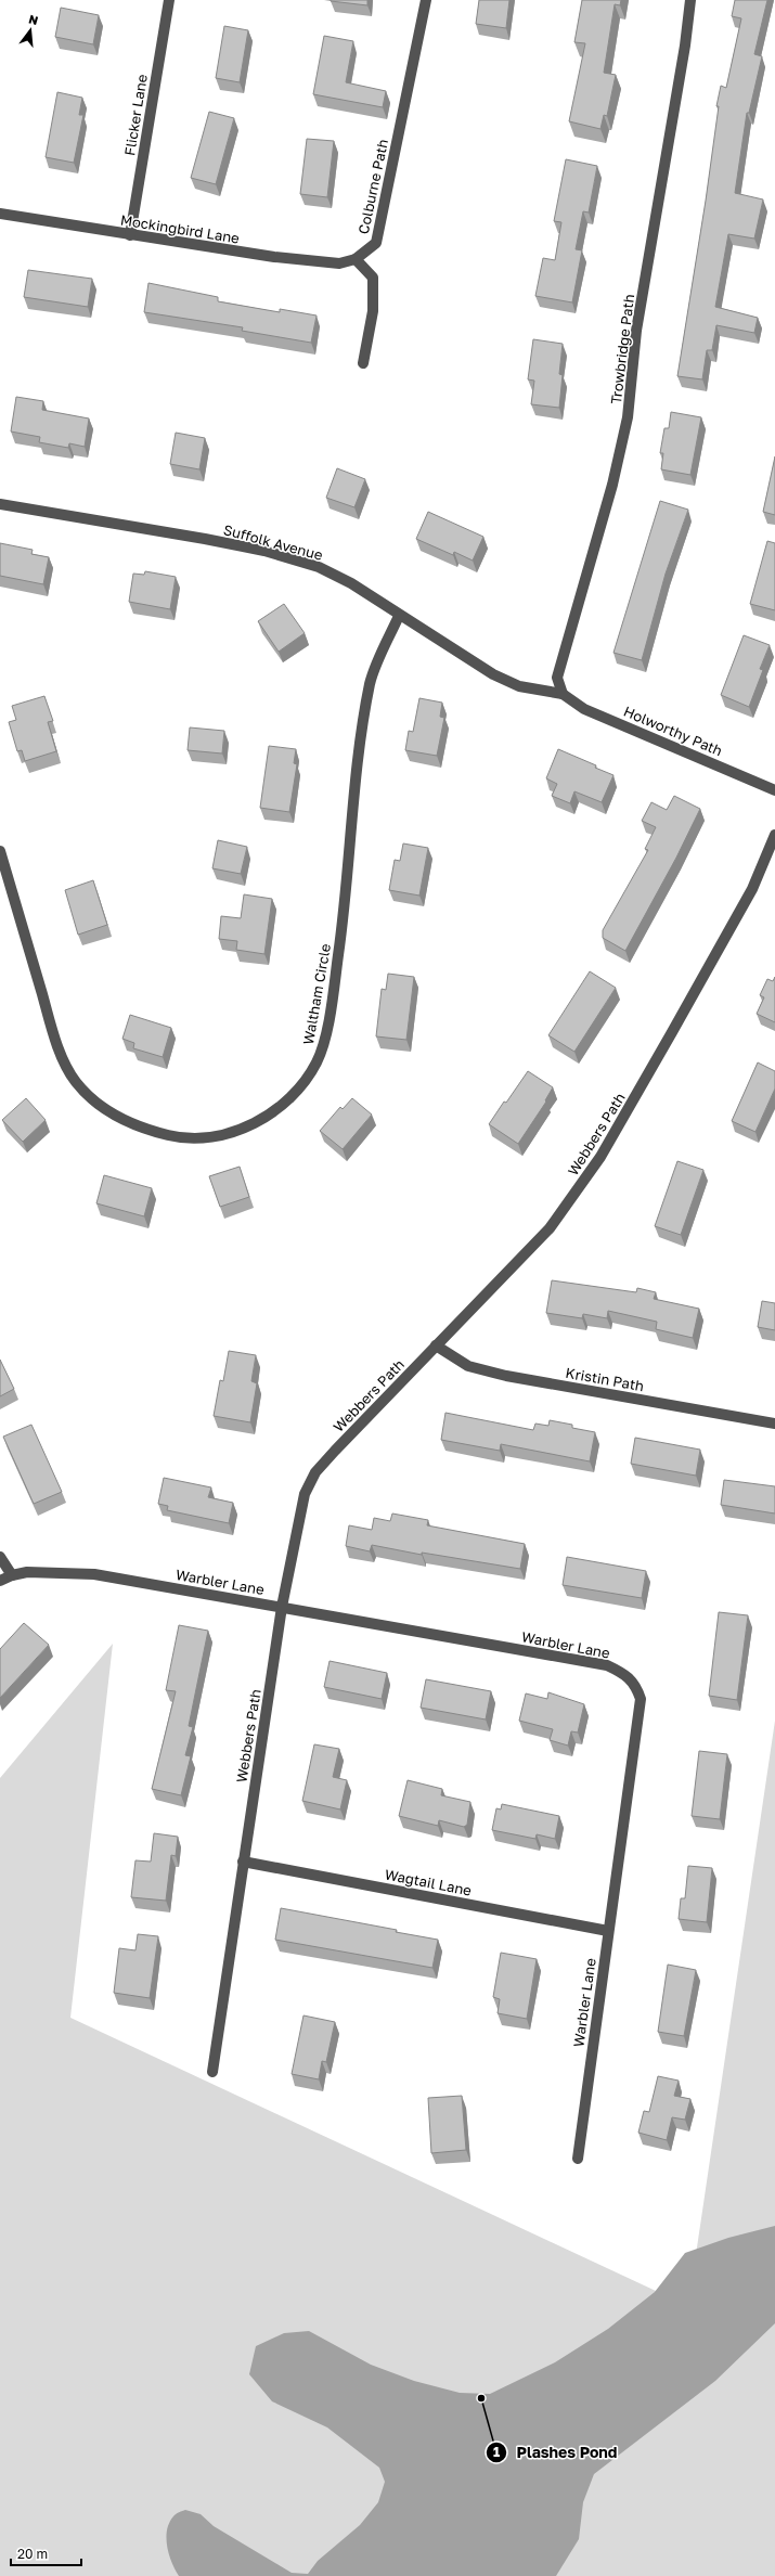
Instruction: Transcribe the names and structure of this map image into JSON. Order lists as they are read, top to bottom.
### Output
{
  "streets": {
    "street": [
      "Flicker Lane",
      "Colburne Path",
      "Mockingbird Lane",
      "Trowbridge Path",
      "Suffolk Avenue",
      "Holworthy Path",
      "Waltham Circle",
      "Webbers Path",
      "Kristin Path",
      "Warbler Lane",
      "Wagtail Lane"
    ]
  },
  "crossings": [
    ["Flicker Lane", "Mockingbird Lane"],
    ["Colburne Path", "Mockingbird Lane"],
    ["Trowbridge Path", "Suffolk Avenue"],
    ["Trowbridge Path", "Holworthy Path"],
    ["Suffolk Avenue", "Holworthy Path"],
    ["Suffolk Avenue", "Waltham Circle"],
    ["Webbers Path", "Kristin Path"],
    ["Webbers Path", "Warbler Lane"],
    ["Webbers Path", "Wagtail Lane"],
    ["Warbler Lane", "Wagtail Lane"]
  ],
  "places": ["Plashes Pond"],
  "scale_bar": "20 m",
  "north": "top"
}
